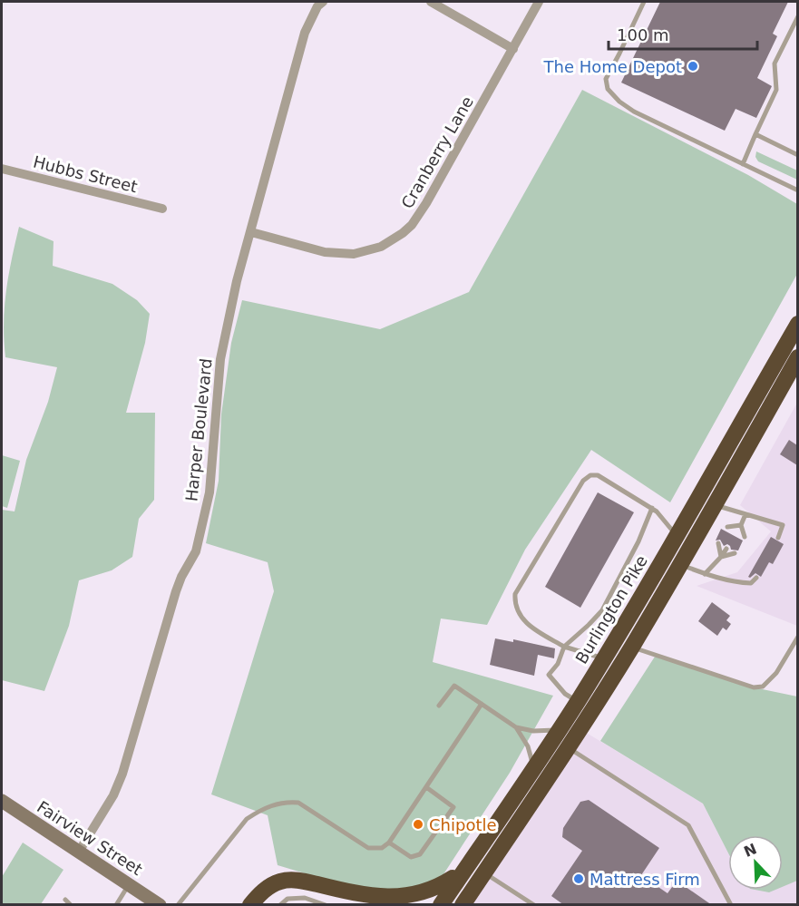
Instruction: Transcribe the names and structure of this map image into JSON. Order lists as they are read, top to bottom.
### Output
{
  "streets": {
    "highway": ["Burlington Pike"],
    "street": [
      "Cranberry Lane",
      "Hubbs Street",
      "Harper Boulevard",
      "Fairview Street"
    ]
  },
  "crossings": [
    ["Cranberry Lane", "Harper Boulevard"],
    ["Harper Boulevard", "Fairview Street"]
  ],
  "places": ["The Home Depot", "Chipotle", "Mattress Firm"],
  "scale_bar": "100 m",
  "north": "top left"
}
